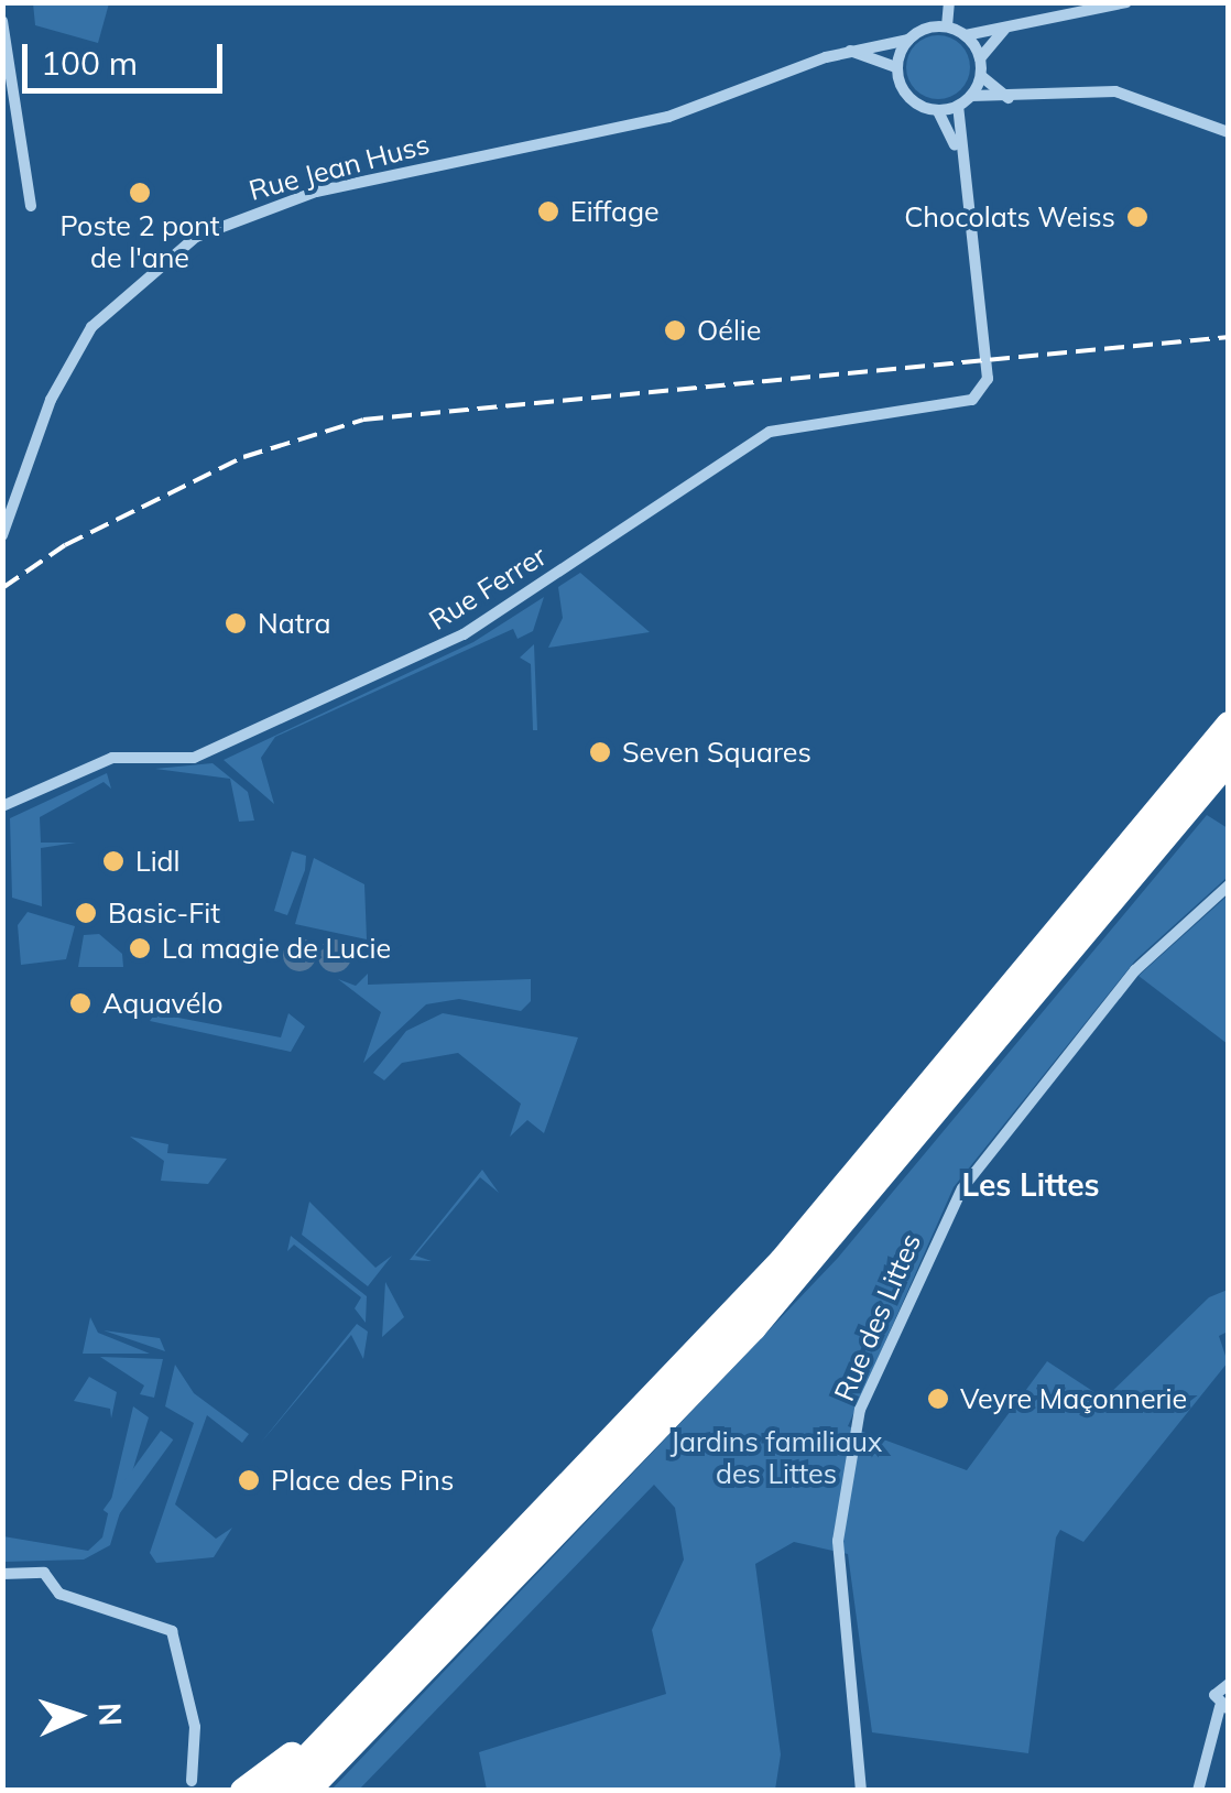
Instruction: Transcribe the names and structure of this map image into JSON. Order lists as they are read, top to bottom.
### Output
{
  "streets": {
    "street": ["Rue Jean Huss", "Rue Ferrer", "Rue des Littes"]
  },
  "districts": ["Les Littes"],
  "parks": ["Jardins familiaux des Littes"],
  "places": [
    "Poste 2 pont de l'ane",
    "Eiffage",
    "Chocolats Weiss",
    "Oélie",
    "Natra",
    "Seven Squares",
    "Lidl",
    "Basic-Fit",
    "La magie de Lucie",
    "Aquavélo",
    "Veyre Maçonnerie",
    "Place des Pins"
  ],
  "scale_bar": "100 m",
  "north": "right"
}
